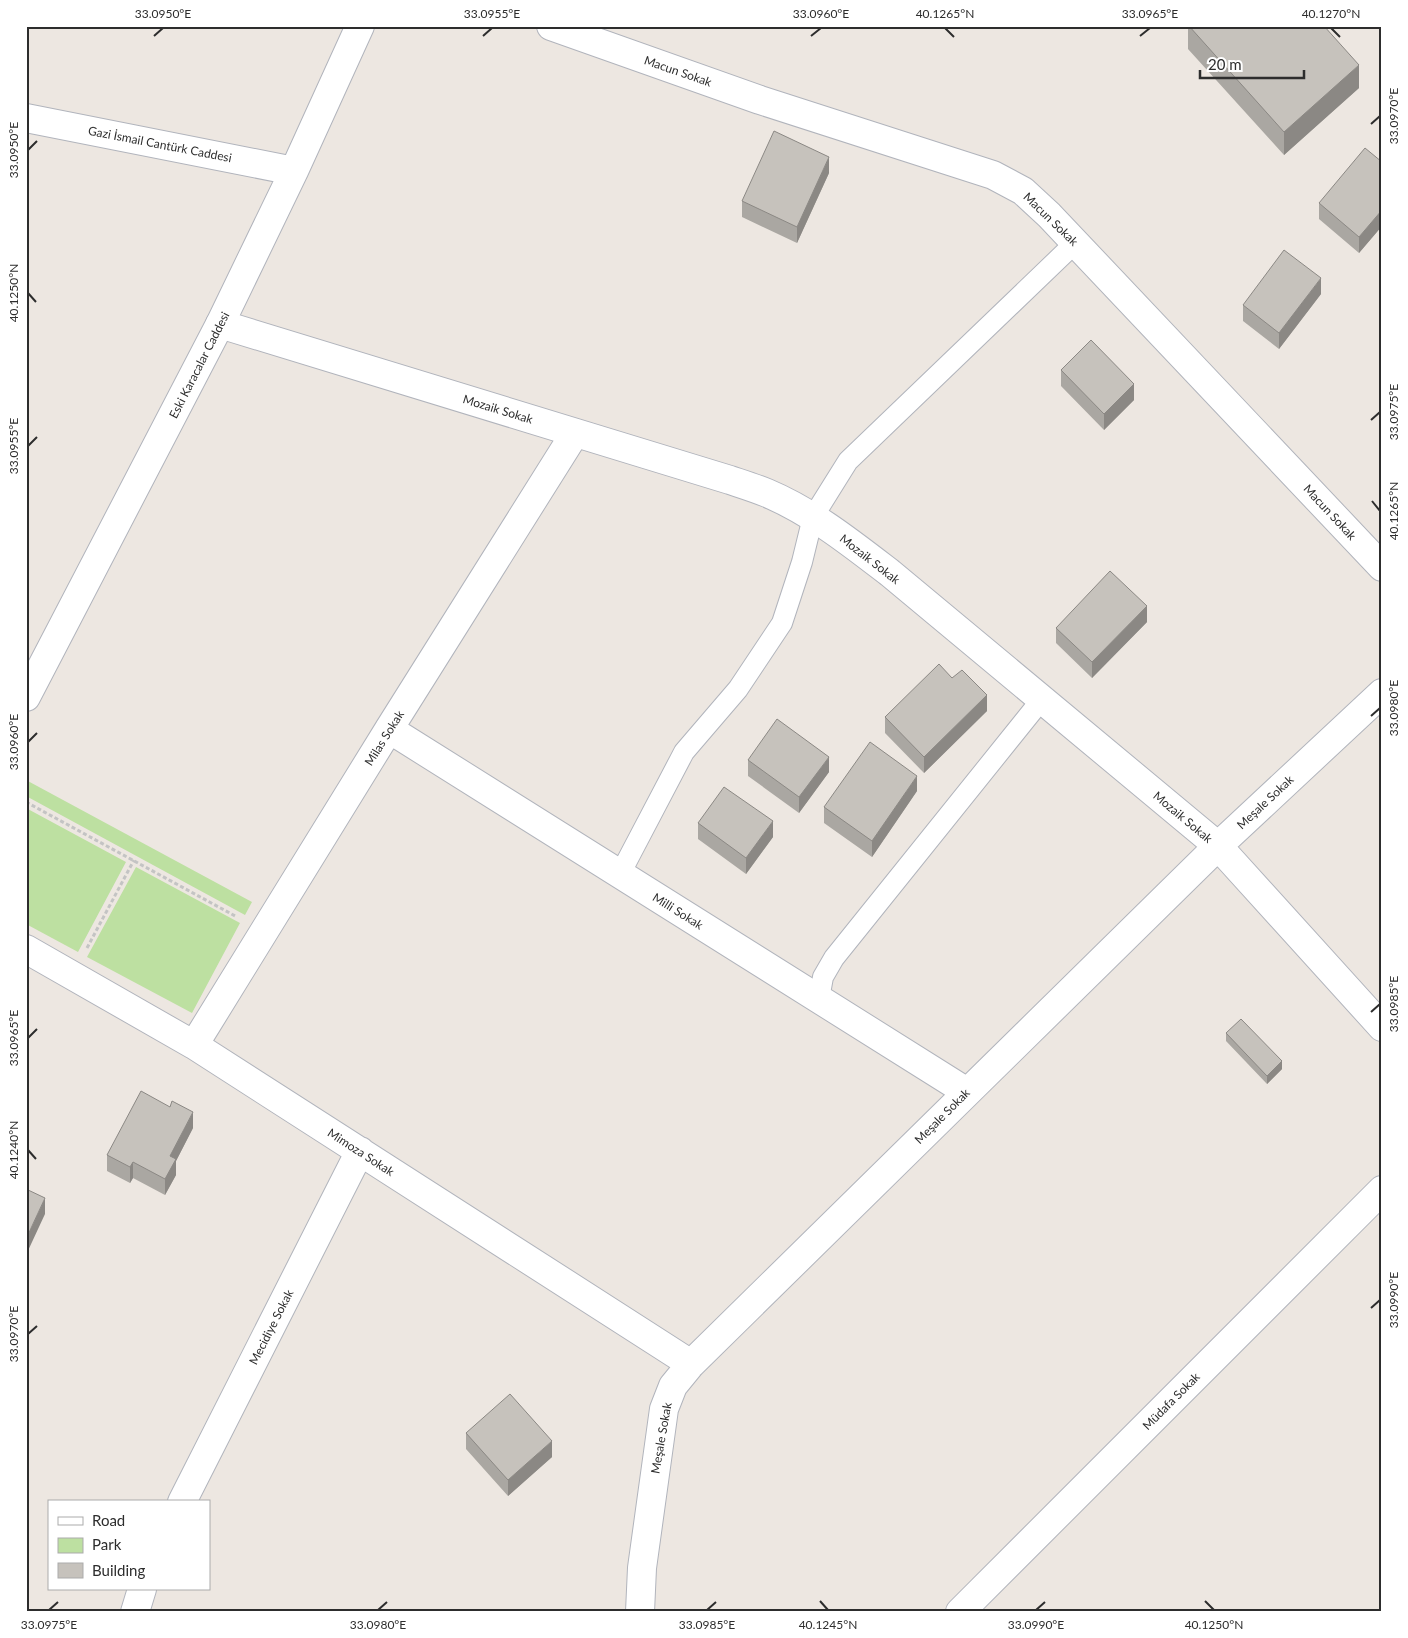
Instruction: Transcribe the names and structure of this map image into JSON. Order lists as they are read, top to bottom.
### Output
{
  "streets": {
    "street": [
      "Macun Sokak",
      "Gazi İsmail Cantürk Caddesi",
      "Eski Karacalar Caddesi",
      "Mozaik Sokak",
      "Milas Sokak",
      "Meşale Sokak",
      "Milli Sokak",
      "Mimoza Sokak",
      "Mecidiye Sokak",
      "Müdafa Sokak"
    ]
  },
  "crossings": [
    ["Gazi İsmail Cantürk Caddesi", "Eski Karacalar Caddesi"],
    ["Eski Karacalar Caddesi", "Mozaik Sokak"],
    ["Mozaik Sokak", "Milas Sokak"],
    ["Mozaik Sokak", "Meşale Sokak"],
    ["Milas Sokak", "Milli Sokak"],
    ["Milas Sokak", "Mimoza Sokak"],
    ["Meşale Sokak", "Milli Sokak"],
    ["Meşale Sokak", "Mimoza Sokak"],
    ["Mimoza Sokak", "Mecidiye Sokak"]
  ],
  "legend": ["Road", "Park", "Building"],
  "scale_bar": "20 m",
  "coordinates": [
    "33.0950°E",
    "33.0955°E",
    "33.0960°E",
    "40.1265°N",
    "33.0965°E",
    "40.1270°N",
    "33.0970°E",
    "40.1250°N",
    "33.0975°E",
    "33.0980°E",
    "33.0985°E",
    "40.1240°N",
    "33.0990°E",
    "40.1245°N"
  ]
}
